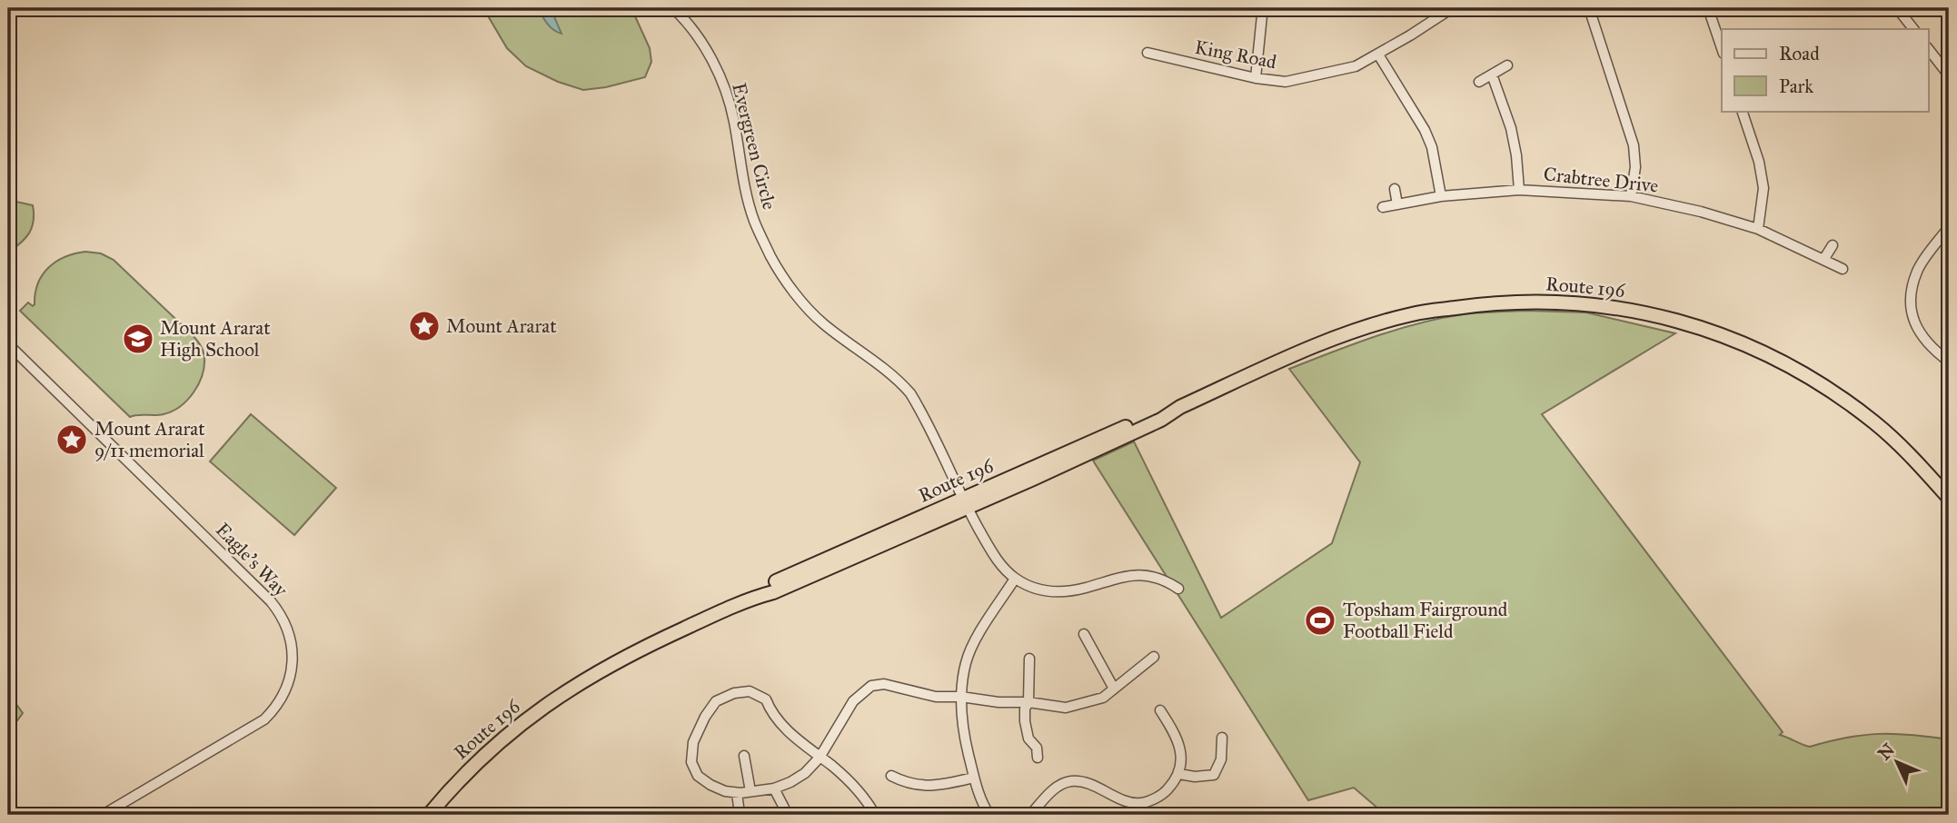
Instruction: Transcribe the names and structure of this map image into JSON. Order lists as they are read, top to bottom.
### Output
{
  "streets": {
    "highway": ["Route 196"],
    "street": [
      "King Road",
      "Evergreen Circle",
      "Crabtree Drive",
      "Eagle's Way"
    ]
  },
  "crossings": [
    ["Evergreen Circle", "Route 196"]
  ],
  "places": {
    "place": ["Mount Ararat", "Mount Ararat 9/11 memorial"],
    "school or university": ["Mount Ararat High School"],
    "sports": ["Topsham Fairground Football Field"]
  },
  "legend": ["Road", "Park"],
  "north": "top left"
}
